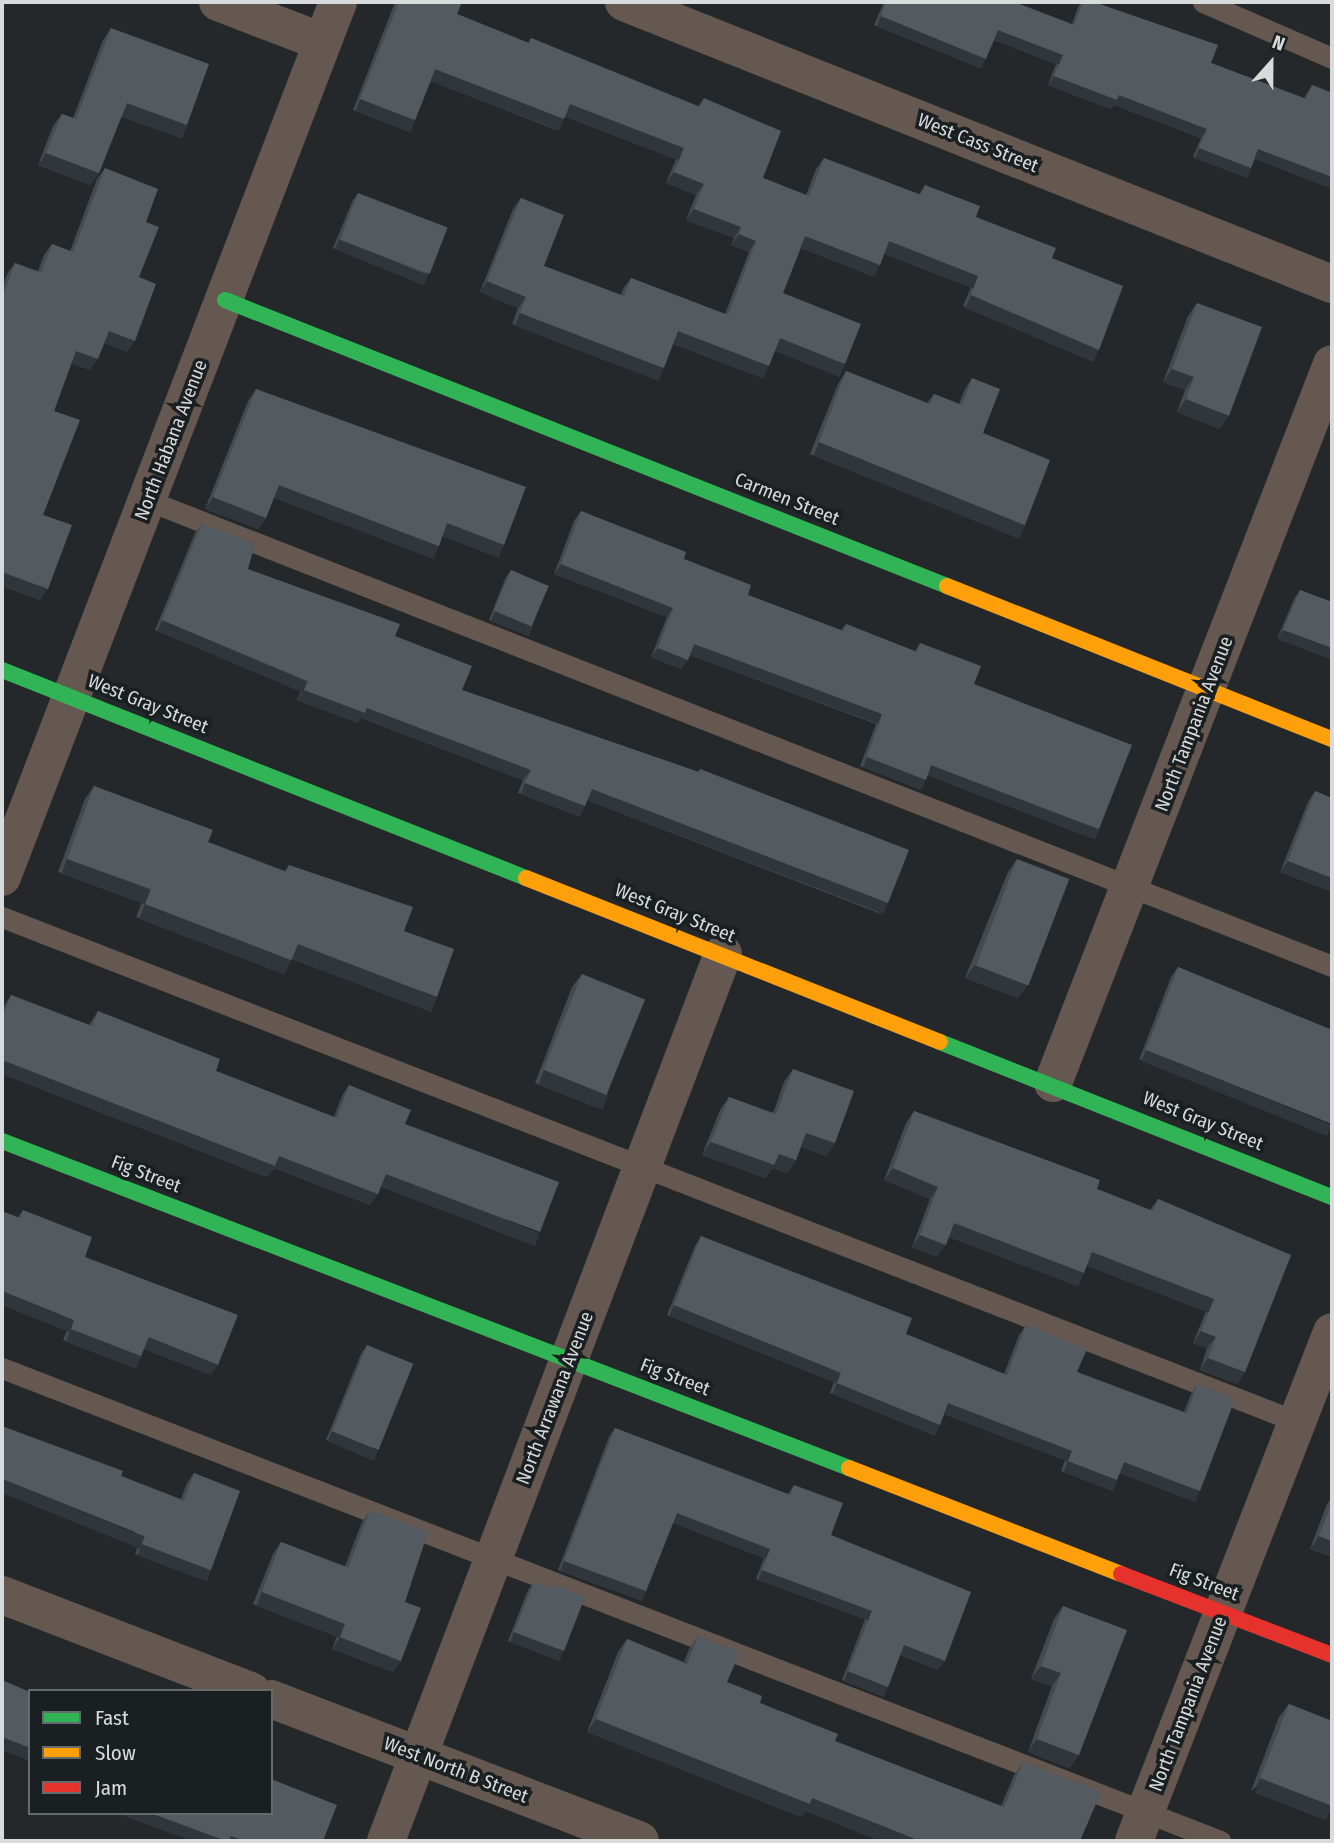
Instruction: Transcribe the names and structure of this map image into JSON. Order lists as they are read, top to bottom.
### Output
{
  "streets": {
    "street": [
      "West Cass Street",
      "North Habana Avenue",
      "Carmen Street",
      "West Gray Street",
      "North Tampania Avenue",
      "Fig Street",
      "North Arrawana Avenue",
      "West North B Street"
    ]
  },
  "crossings": [
    ["North Habana Avenue", "Carmen Street"],
    ["North Habana Avenue", "West Gray Street"],
    ["Carmen Street", "North Tampania Avenue"],
    ["West Gray Street", "North Tampania Avenue"],
    ["West Gray Street", "North Arrawana Avenue"],
    ["North Tampania Avenue", "Fig Street"],
    ["Fig Street", "North Arrawana Avenue"],
    ["North Arrawana Avenue", "West North B Street"]
  ],
  "legend": ["Fast", "Slow", "Jam"],
  "north": "top"
}
